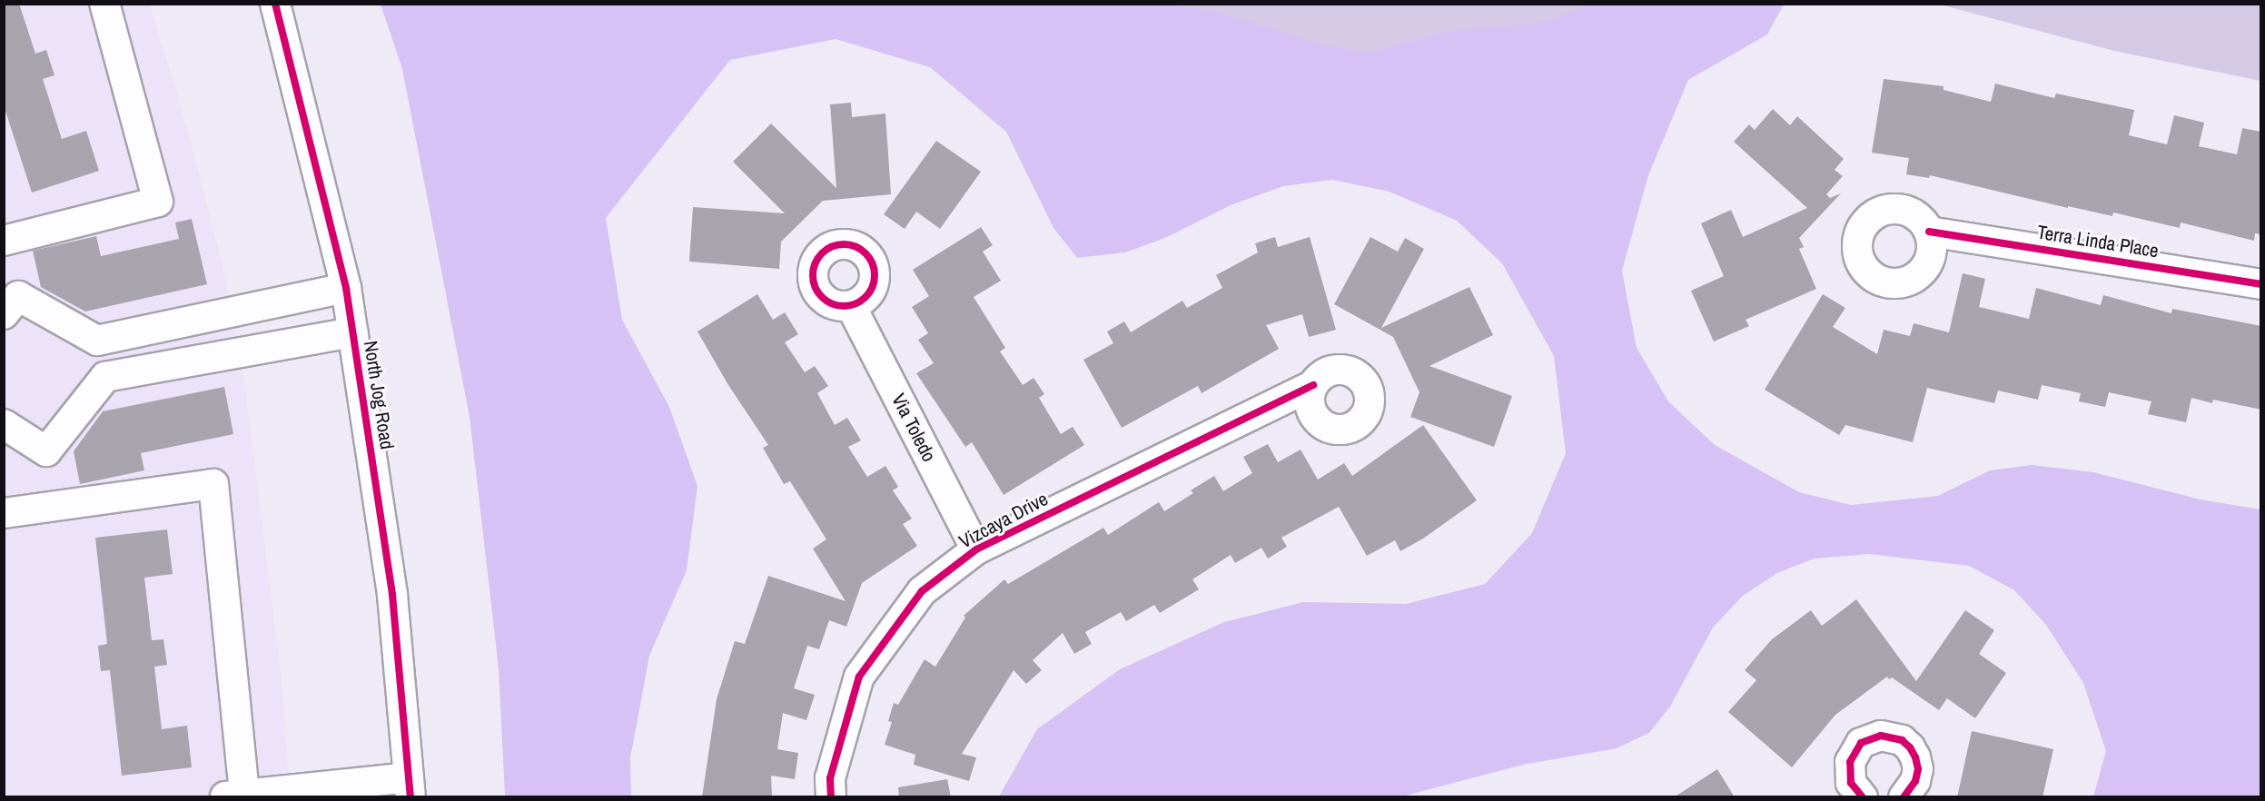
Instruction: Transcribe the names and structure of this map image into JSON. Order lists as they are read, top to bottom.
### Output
{
  "streets": {
    "street": [
      "Terra Linda Place",
      "North Jog Road",
      "Via Toledo",
      "Vizcaya Drive"
    ]
  },
  "crossings": [
    ["Via Toledo", "Vizcaya Drive"]
  ]
}
